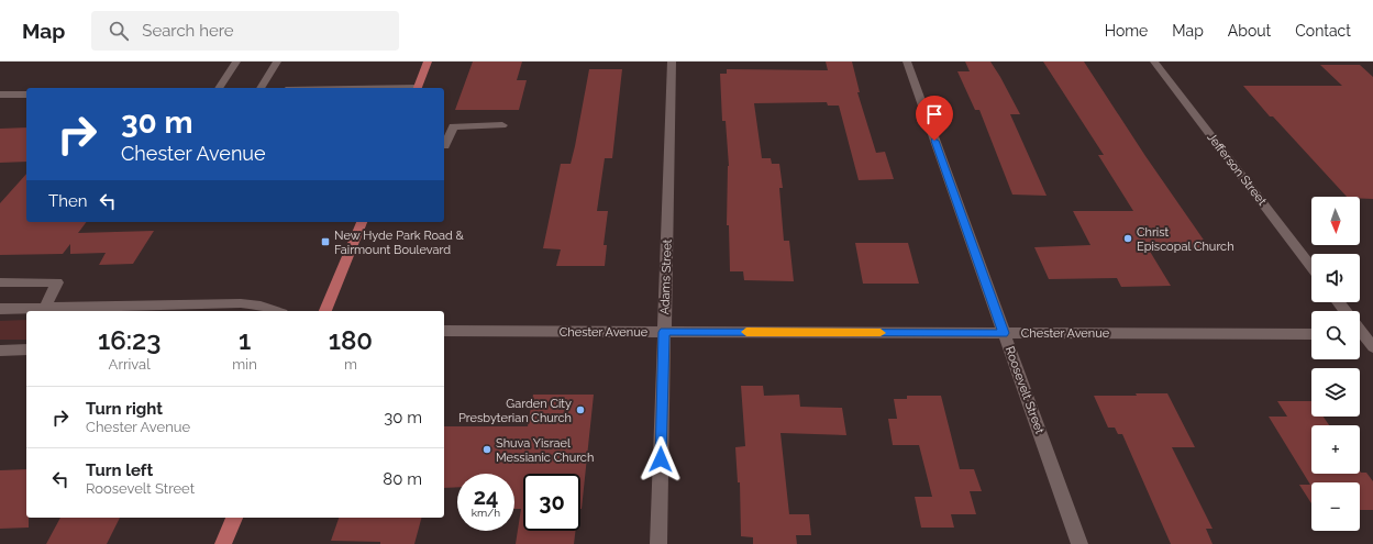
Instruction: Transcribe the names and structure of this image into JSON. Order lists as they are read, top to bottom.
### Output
{
  "streets": {
    "street": [
      "Jefferson Street",
      "Adams Street",
      "Chester Avenue",
      "Roosevelt Street"
    ]
  },
  "crossings": [
    ["Adams Street", "Chester Avenue"],
    ["Chester Avenue", "Roosevelt Street"]
  ],
  "places": {
    "other": ["Christ Episcopal Church", "Garden City Presbyterian Church", "Shuva Yisrael Messianic Church"],
    "transit": ["New Hyde Park Road & Fairmount Boulevard"]
  },
  "north": "bottom",
  "page": {
    "header": "Map",
    "search": "Search here",
    "nav": [
      "Home",
      "Map",
      "About",
      "Contact"
    ],
    "turn": ["30 m", "Chester Avenue"],
    "then": "Then",
    "map_buttons": ["+", "−"],
    "eta": [
      "16:23",
      "Arrival",
      "1",
      "min",
      "180",
      "m"
    ],
    "list": [
      {
        "name": "Turn right",
        "note": "Chester Avenue",
        "value": "30 m"
      },
      {
        "name": "Turn left",
        "note": "Roosevelt Street",
        "value": "80 m"
      }
    ],
    "speed": "24 km/h",
    "limit": "30"
  }
}
